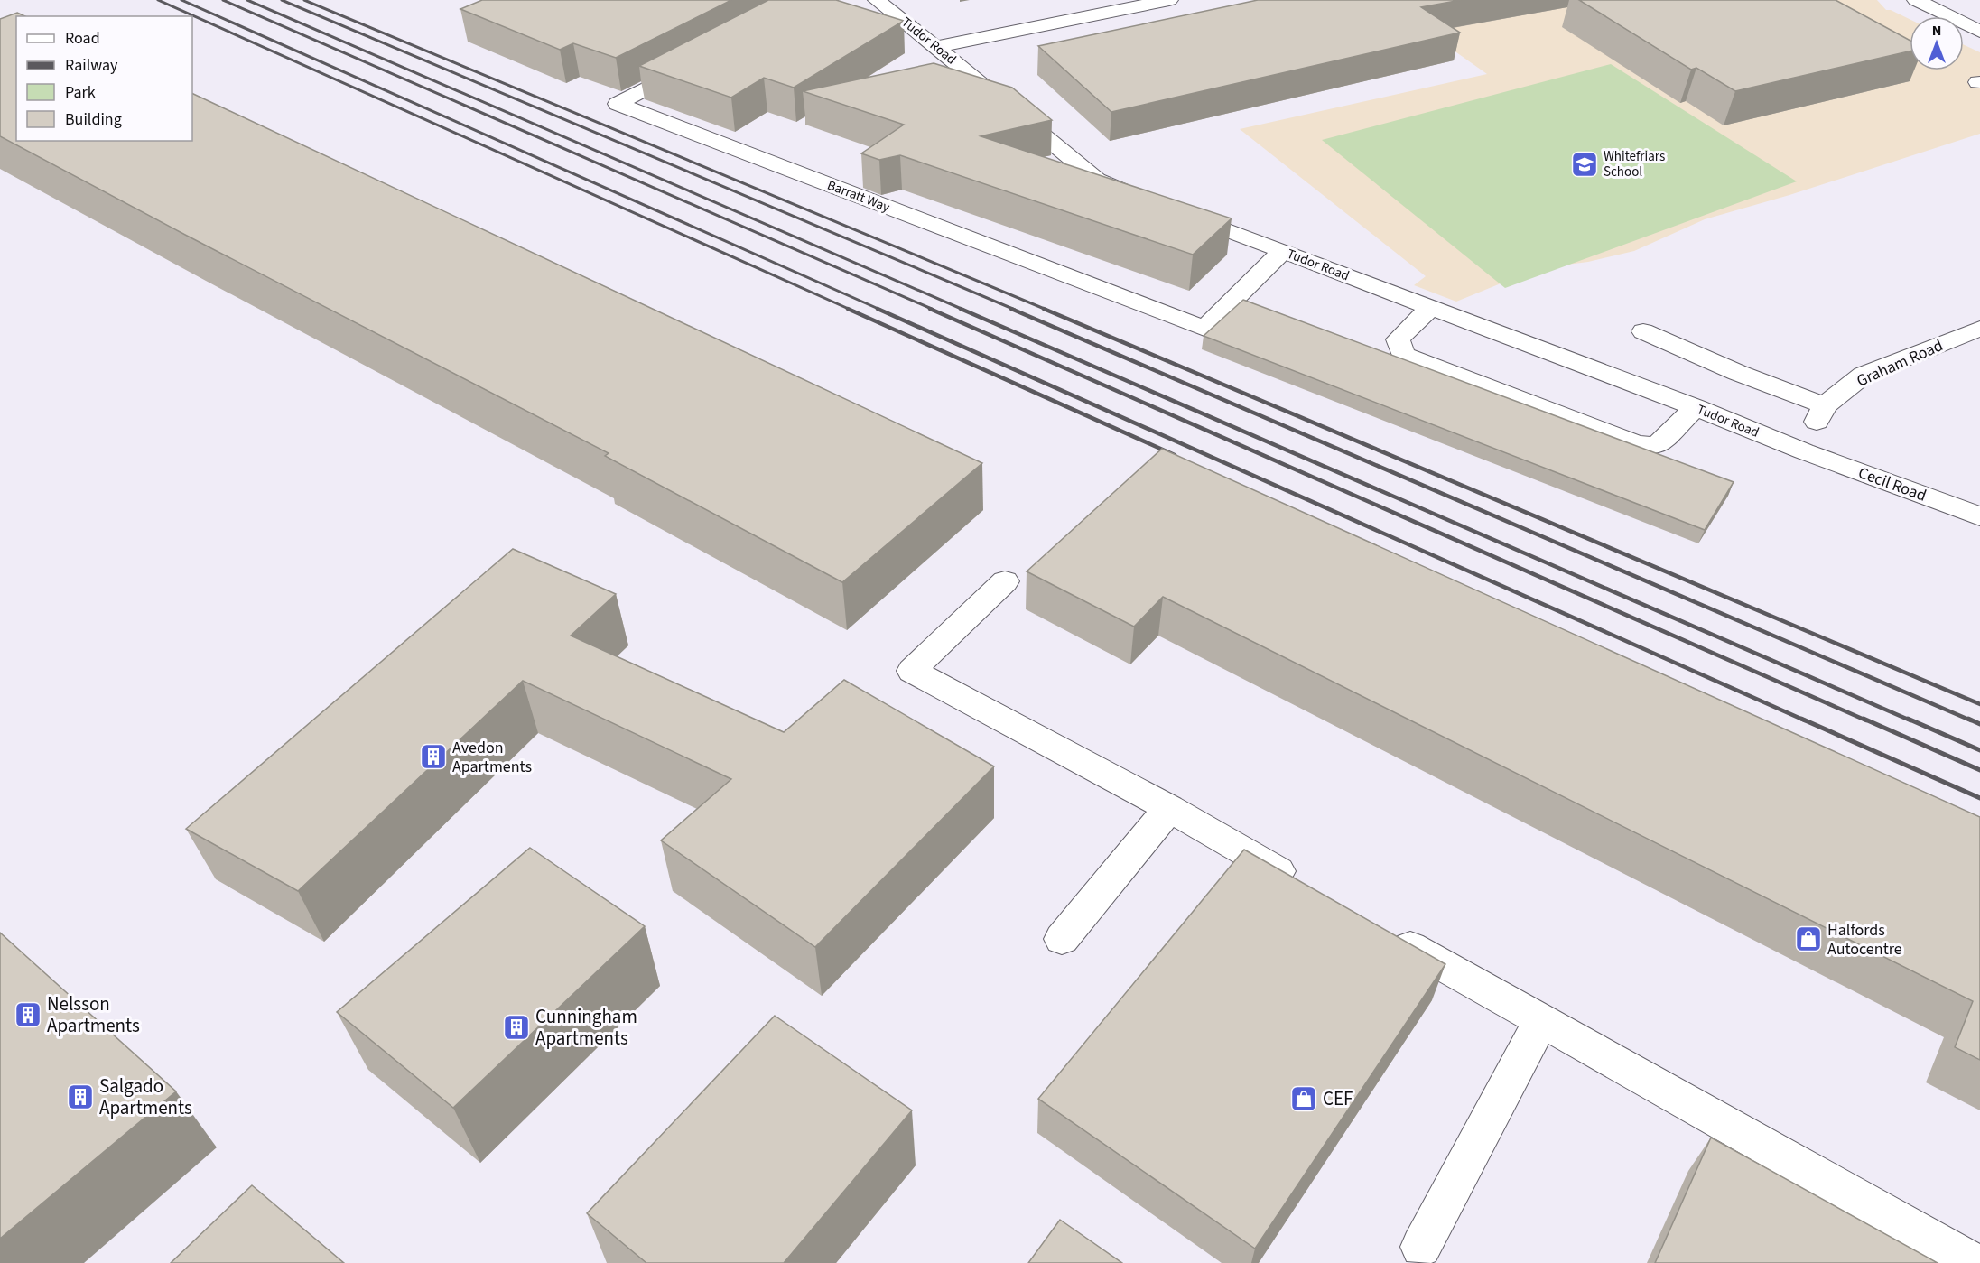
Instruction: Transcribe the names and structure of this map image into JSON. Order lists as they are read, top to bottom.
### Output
{
  "streets": {
    "street": [
      "Tudor Road",
      "Barratt Way",
      "Graham Road",
      "Cecil Road"
    ]
  },
  "crossings": [
    ["Tudor Road", "Barratt Way"],
    ["Tudor Road", "Cecil Road"]
  ],
  "places": {
    "school or university": ["Whitefriars School"],
    "building": [
      "Avedon Apartments",
      "Nelsson Apartments",
      "Cunningham Apartments",
      "Salgado Apartments"
    ],
    "shop": ["Halfords Autocentre", "CEF"]
  },
  "legend": [
    "Road",
    "Railway",
    "Park",
    "Building"
  ],
  "north": "top"
}
